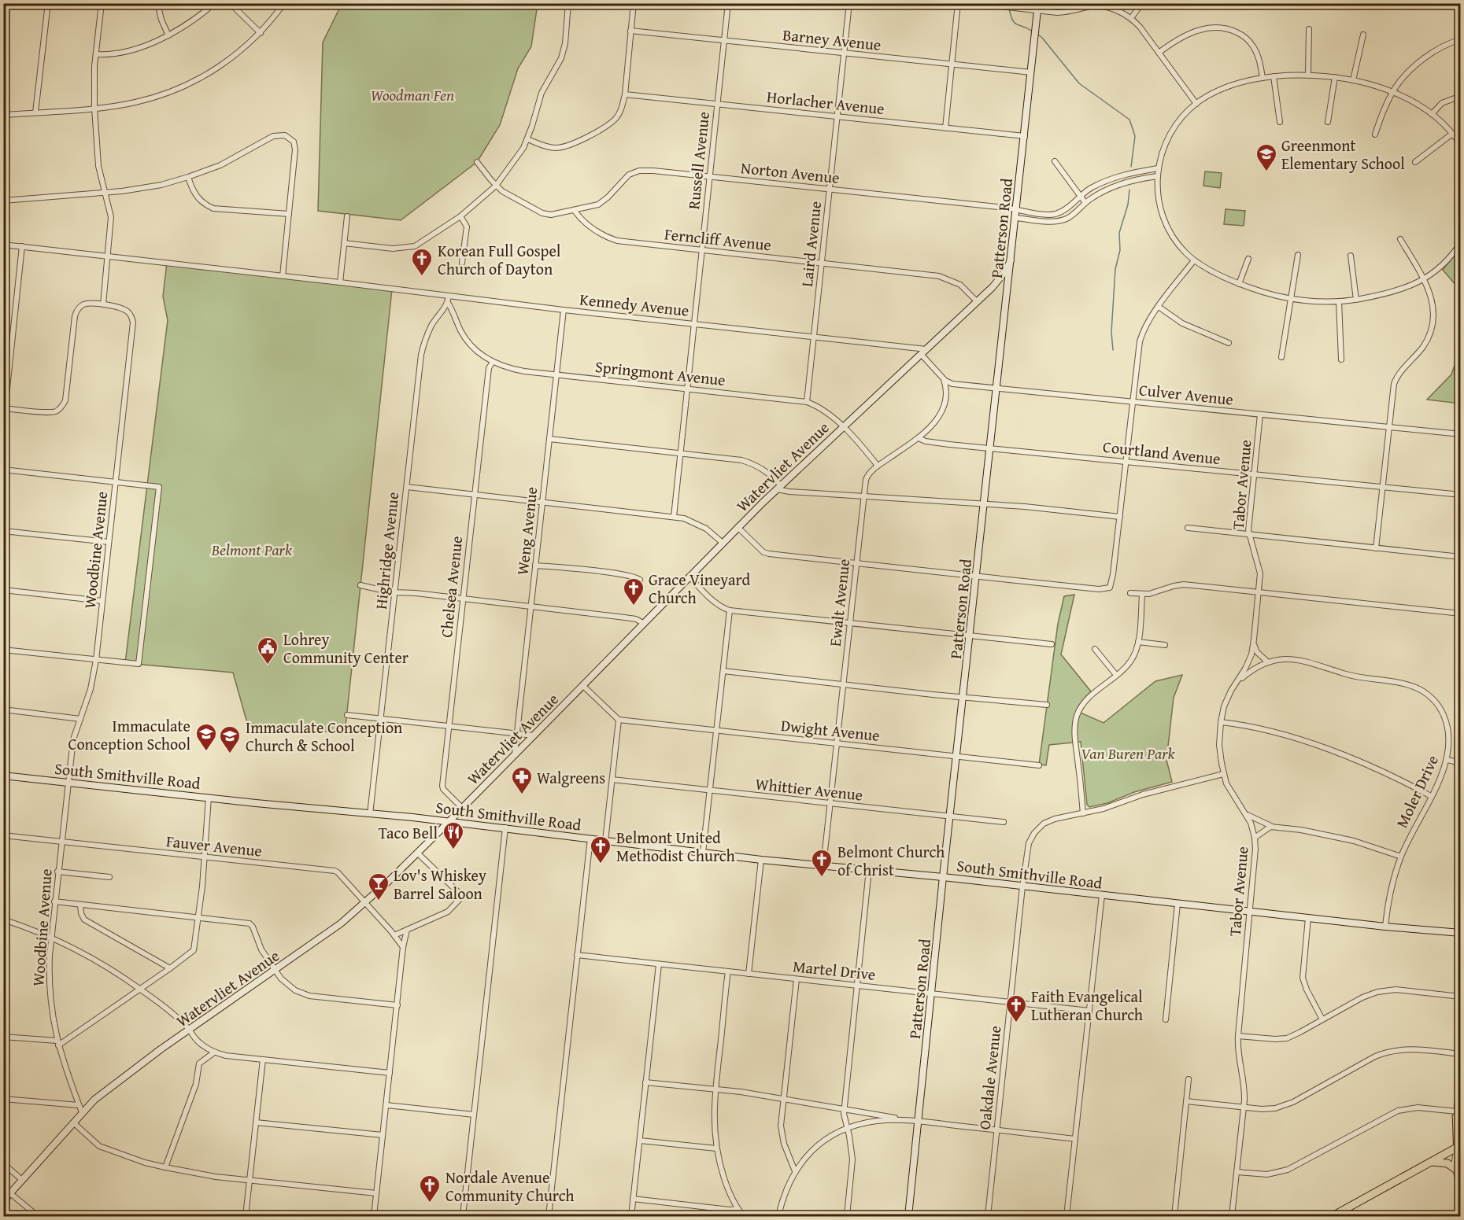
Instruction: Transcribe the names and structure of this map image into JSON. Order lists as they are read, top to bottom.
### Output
{
  "streets": {
    "main road": ["Patterson Road", "Watervliet Avenue", "South Smithville Road"],
    "street": [
      "Barney Avenue",
      "Horlacher Avenue",
      "Russell Avenue",
      "Norton Avenue",
      "Ferncliff Avenue",
      "Laird Avenue",
      "Kennedy Avenue",
      "Springmont Avenue",
      "Culver Avenue",
      "Courtland Avenue",
      "Tabor Avenue",
      "Weng Avenue",
      "Woodbine Avenue",
      "Highridge Avenue",
      "Chelsea Avenue",
      "Ewalt Avenue",
      "Dwight Avenue",
      "Whittier Avenue",
      "Moler Drive",
      "Fauver Avenue",
      "Martel Drive",
      "Oakdale Avenue"
    ]
  },
  "crossings": [
    ["Barney Avenue", "Russell Avenue"],
    ["Barney Avenue", "Patterson Road"],
    ["Barney Avenue", "Laird Avenue"],
    ["Horlacher Avenue", "Russell Avenue"],
    ["Horlacher Avenue", "Patterson Road"],
    ["Horlacher Avenue", "Laird Avenue"],
    ["Russell Avenue", "Norton Avenue"],
    ["Russell Avenue", "Ferncliff Avenue"],
    ["Russell Avenue", "Kennedy Avenue"],
    ["Russell Avenue", "Springmont Avenue"],
    ["Norton Avenue", "Patterson Road"],
    ["Norton Avenue", "Ferncliff Avenue"],
    ["Norton Avenue", "Laird Avenue"],
    ["Patterson Road", "Culver Avenue"],
    ["Patterson Road", "Courtland Avenue"],
    ["Patterson Road", "Watervliet Avenue"],
    ["Patterson Road", "Dwight Avenue"],
    ["Patterson Road", "South Smithville Road"],
    ["Patterson Road", "Whittier Avenue"],
    ["Patterson Road", "Martel Drive"],
    ["Ferncliff Avenue", "Laird Avenue"],
    ["Ferncliff Avenue", "Watervliet Avenue"],
    ["Laird Avenue", "Kennedy Avenue"],
    ["Laird Avenue", "Springmont Avenue"],
    ["Kennedy Avenue", "Watervliet Avenue"],
    ["Kennedy Avenue", "Weng Avenue"],
    ["Kennedy Avenue", "Highridge Avenue"],
    ["Springmont Avenue", "Watervliet Avenue"],
    ["Springmont Avenue", "Weng Avenue"],
    ["Springmont Avenue", "Highridge Avenue"],
    ["Springmont Avenue", "Chelsea Avenue"],
    ["Springmont Avenue", "Ewalt Avenue"],
    ["Culver Avenue", "Tabor Avenue"],
    ["Culver Avenue", "Ewalt Avenue"],
    ["Courtland Avenue", "Tabor Avenue"],
    ["Courtland Avenue", "Ewalt Avenue"],
    ["Watervliet Avenue", "Weng Avenue"],
    ["Watervliet Avenue", "Woodbine Avenue"],
    ["Watervliet Avenue", "Chelsea Avenue"],
    ["Watervliet Avenue", "South Smithville Road"],
    ["Watervliet Avenue", "Fauver Avenue"],
    ["Tabor Avenue", "South Smithville Road"],
    ["Tabor Avenue", "Oakdale Avenue"],
    ["Woodbine Avenue", "South Smithville Road"],
    ["Woodbine Avenue", "Fauver Avenue"],
    ["Highridge Avenue", "South Smithville Road"],
    ["Ewalt Avenue", "Dwight Avenue"],
    ["Ewalt Avenue", "South Smithville Road"],
    ["Ewalt Avenue", "Whittier Avenue"],
    ["South Smithville Road", "Moler Drive"],
    ["South Smithville Road", "Oakdale Avenue"],
    ["Martel Drive", "Oakdale Avenue"]
  ],
  "parks": ["Woodman Fen", "Belmont Park", "Van Buren Park"],
  "places": {
    "school or university": ["Greenmont Elementary School", "Immaculate Conception School", "Immaculate Conception Church & School"],
    "church": [
      "Korean Full Gospel Church of Dayton",
      "Grace Vineyard Church",
      "Belmont United Methodist Church",
      "Belmont Church of Christ",
      "Faith Evangelical Lutheran Church",
      "Nordale Avenue Community Church"
    ],
    "public building": ["Lohrey Community Center"],
    "pharmacy": ["Walgreens"],
    "restaurant": ["Taco Bell"],
    "bar": ["Lov's Whiskey Barrel Saloon"]
  }
}
